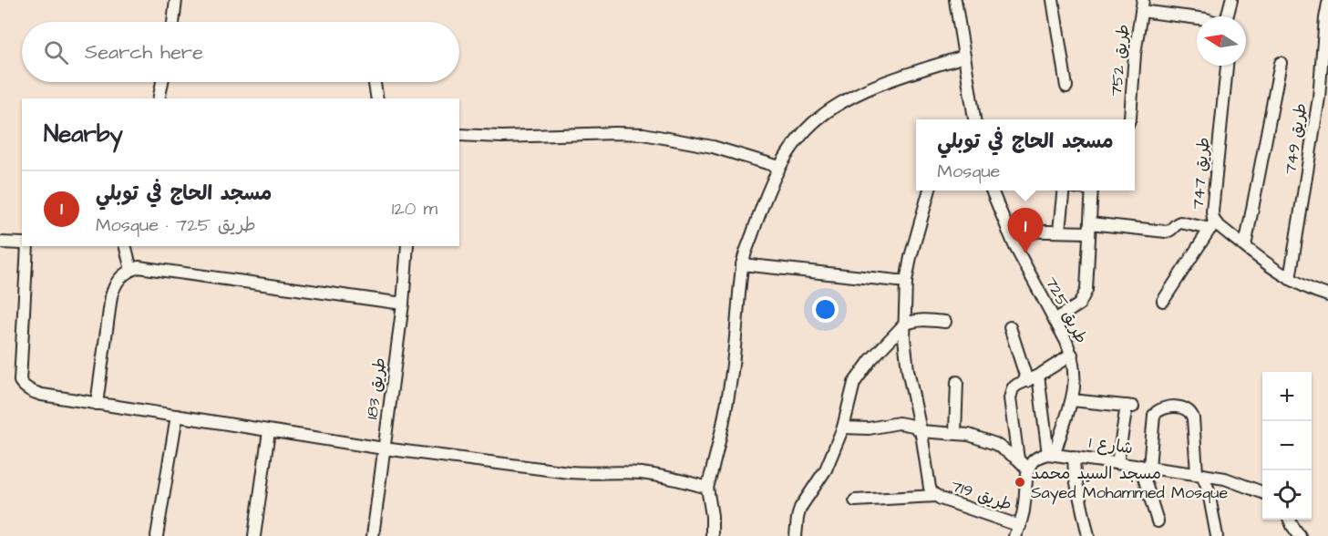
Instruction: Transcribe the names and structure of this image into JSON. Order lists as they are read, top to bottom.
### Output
{
  "streets": {
    "street": [
      "طريق 752",
      "طريق 749",
      "طريق 747",
      "طريق 725",
      "طريق 183",
      "شارع 1",
      "طريق 719"
    ]
  },
  "crossings": [
    ["طريق 749", "طريق 747"],
    ["طريق 725", "شارع 1"]
  ],
  "places": ["مسجد السيد محمد Sayed Mohammed Mosque"],
  "north": "left",
  "page": {
    "search": "Search here",
    "heading": "Nearby",
    "popup": ["مسجد الحاج في توبلي", "Mosque"],
    "list": [
      {
        "mark": "1",
        "name": "مسجد الحاج في توبلي",
        "note": "Mosque · طريق 725",
        "value": "120 m"
      }
    ],
    "pins": "1",
    "map_buttons": ["+", "−"]
  }
}
